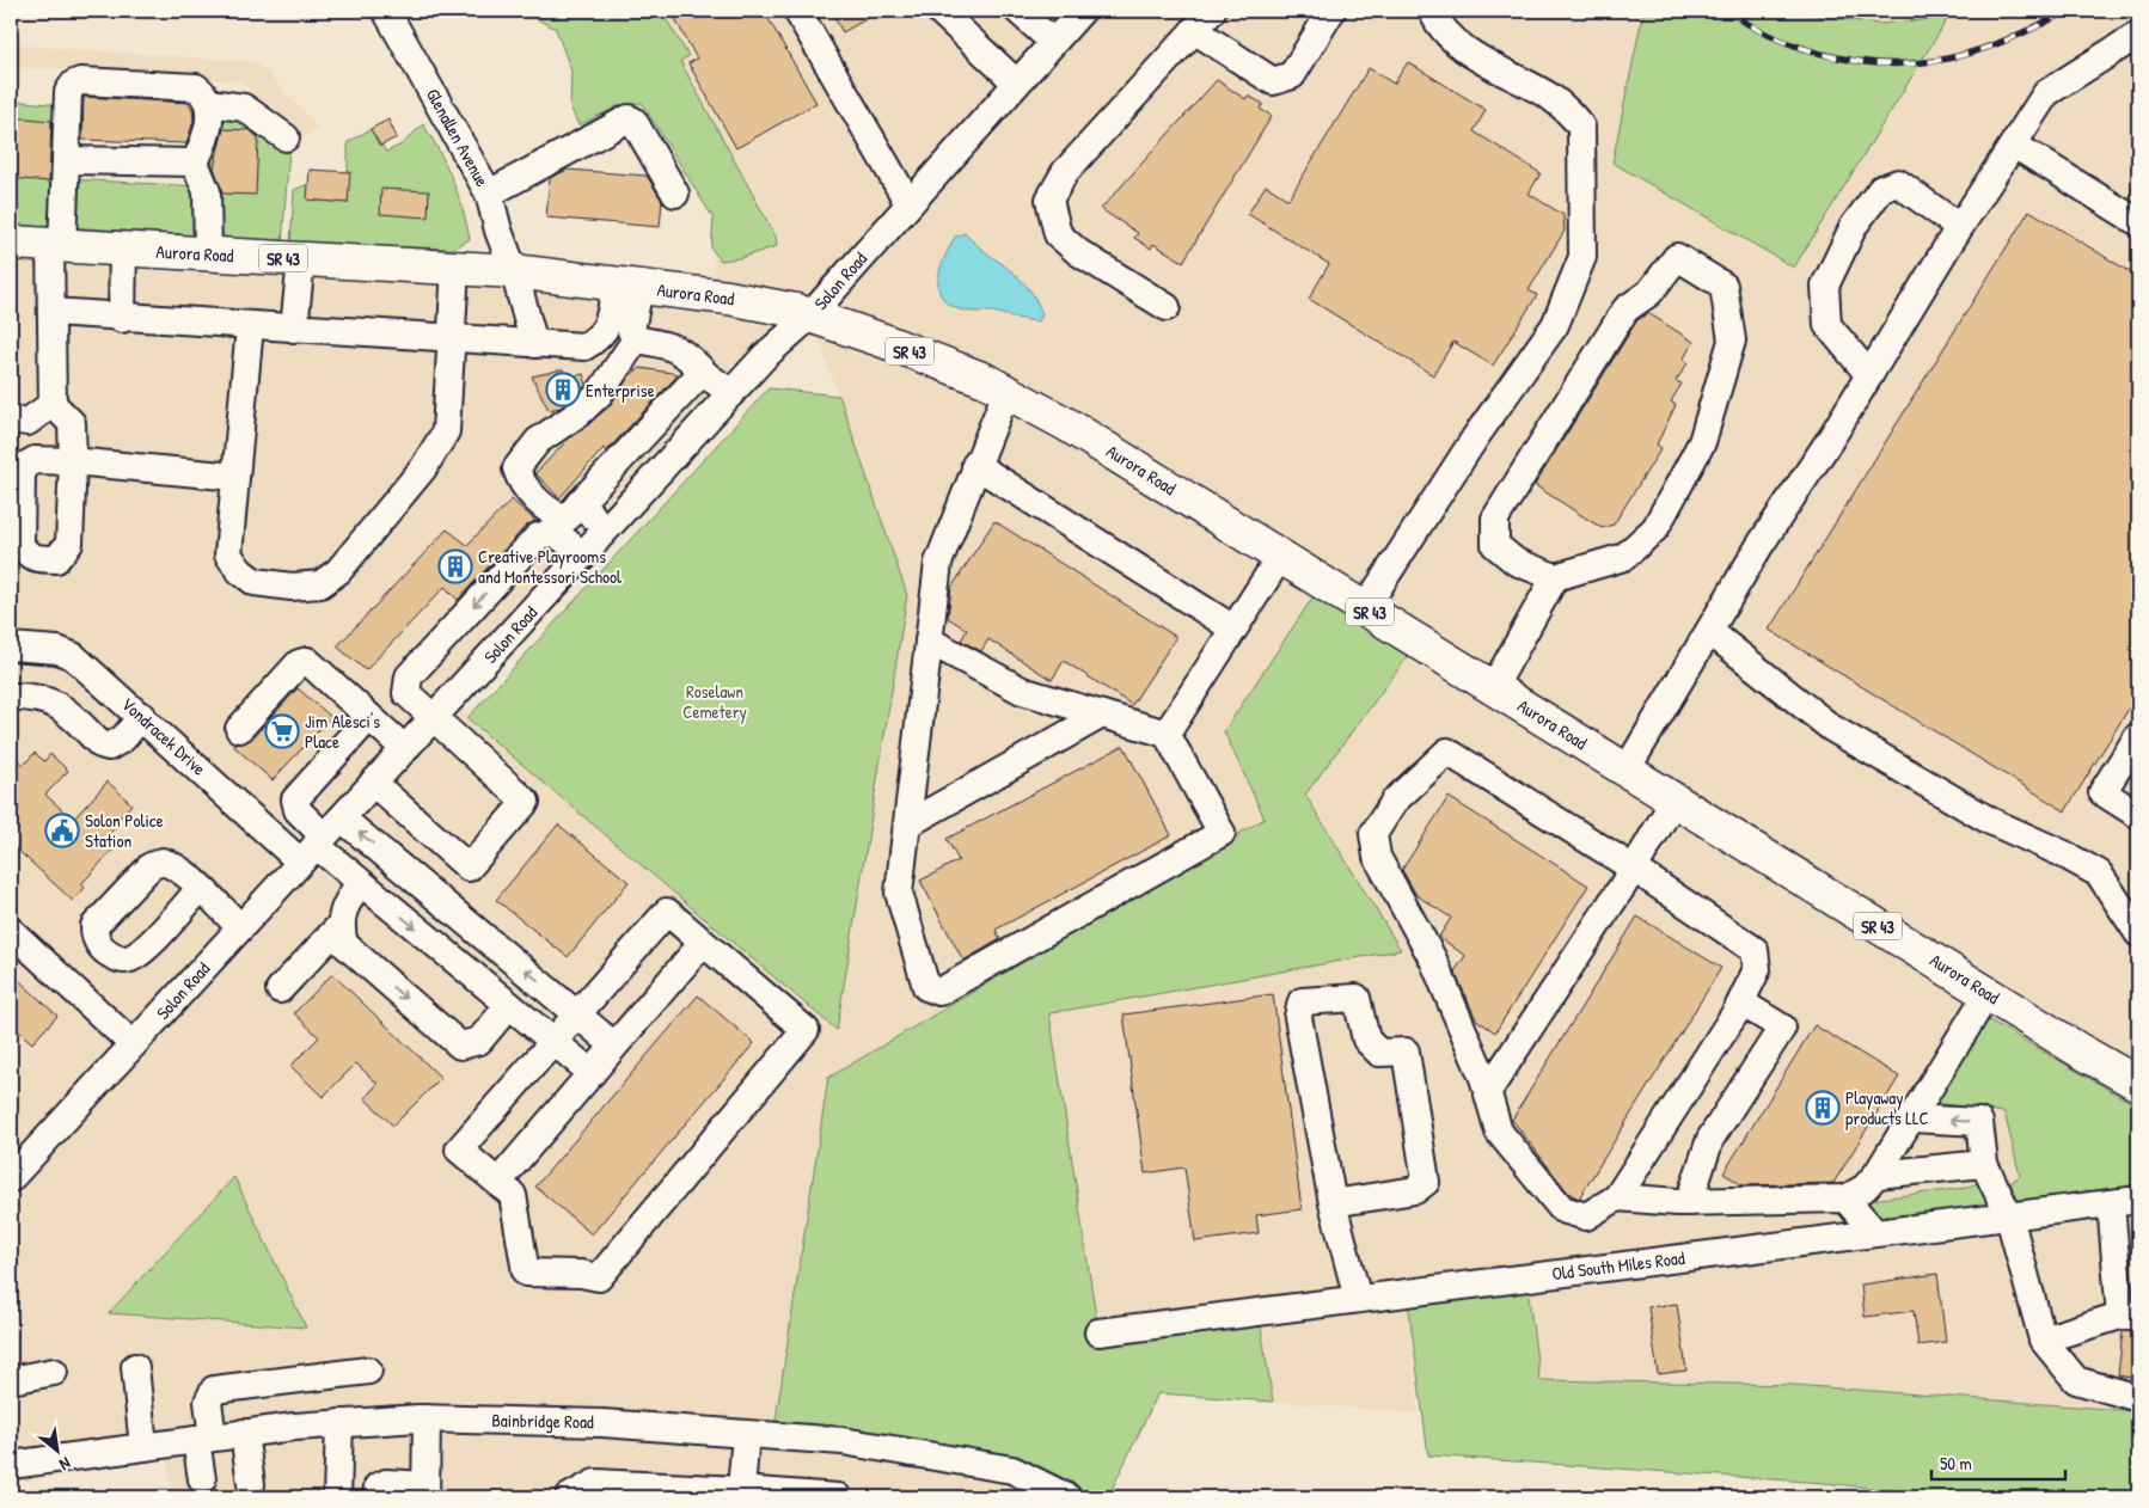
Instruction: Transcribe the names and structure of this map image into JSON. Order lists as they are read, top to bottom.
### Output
{
  "streets": {
    "main road": ["Aurora Road", "SR 43"],
    "street": [
      "Glenallen Avenue",
      "Solon Road",
      "Vondracek Drive",
      "Old South Miles Road",
      "Bainbridge Road"
    ]
  },
  "crossings": [
    ["Glenallen Avenue", "Aurora Road"],
    ["Aurora Road", "Solon Road"],
    ["Solon Road", "Vondracek Drive"]
  ],
  "parks": ["Roselawn Cemetery"],
  "places": {
    "building": ["Enterprise", "Creative Playrooms and Montessori School", "Playaway products LLC"],
    "supermarket": ["Jim Alesci's Place"],
    "public building": ["Solon Police Station"]
  },
  "scale_bar": "50 m",
  "north": "bottom right"
}
